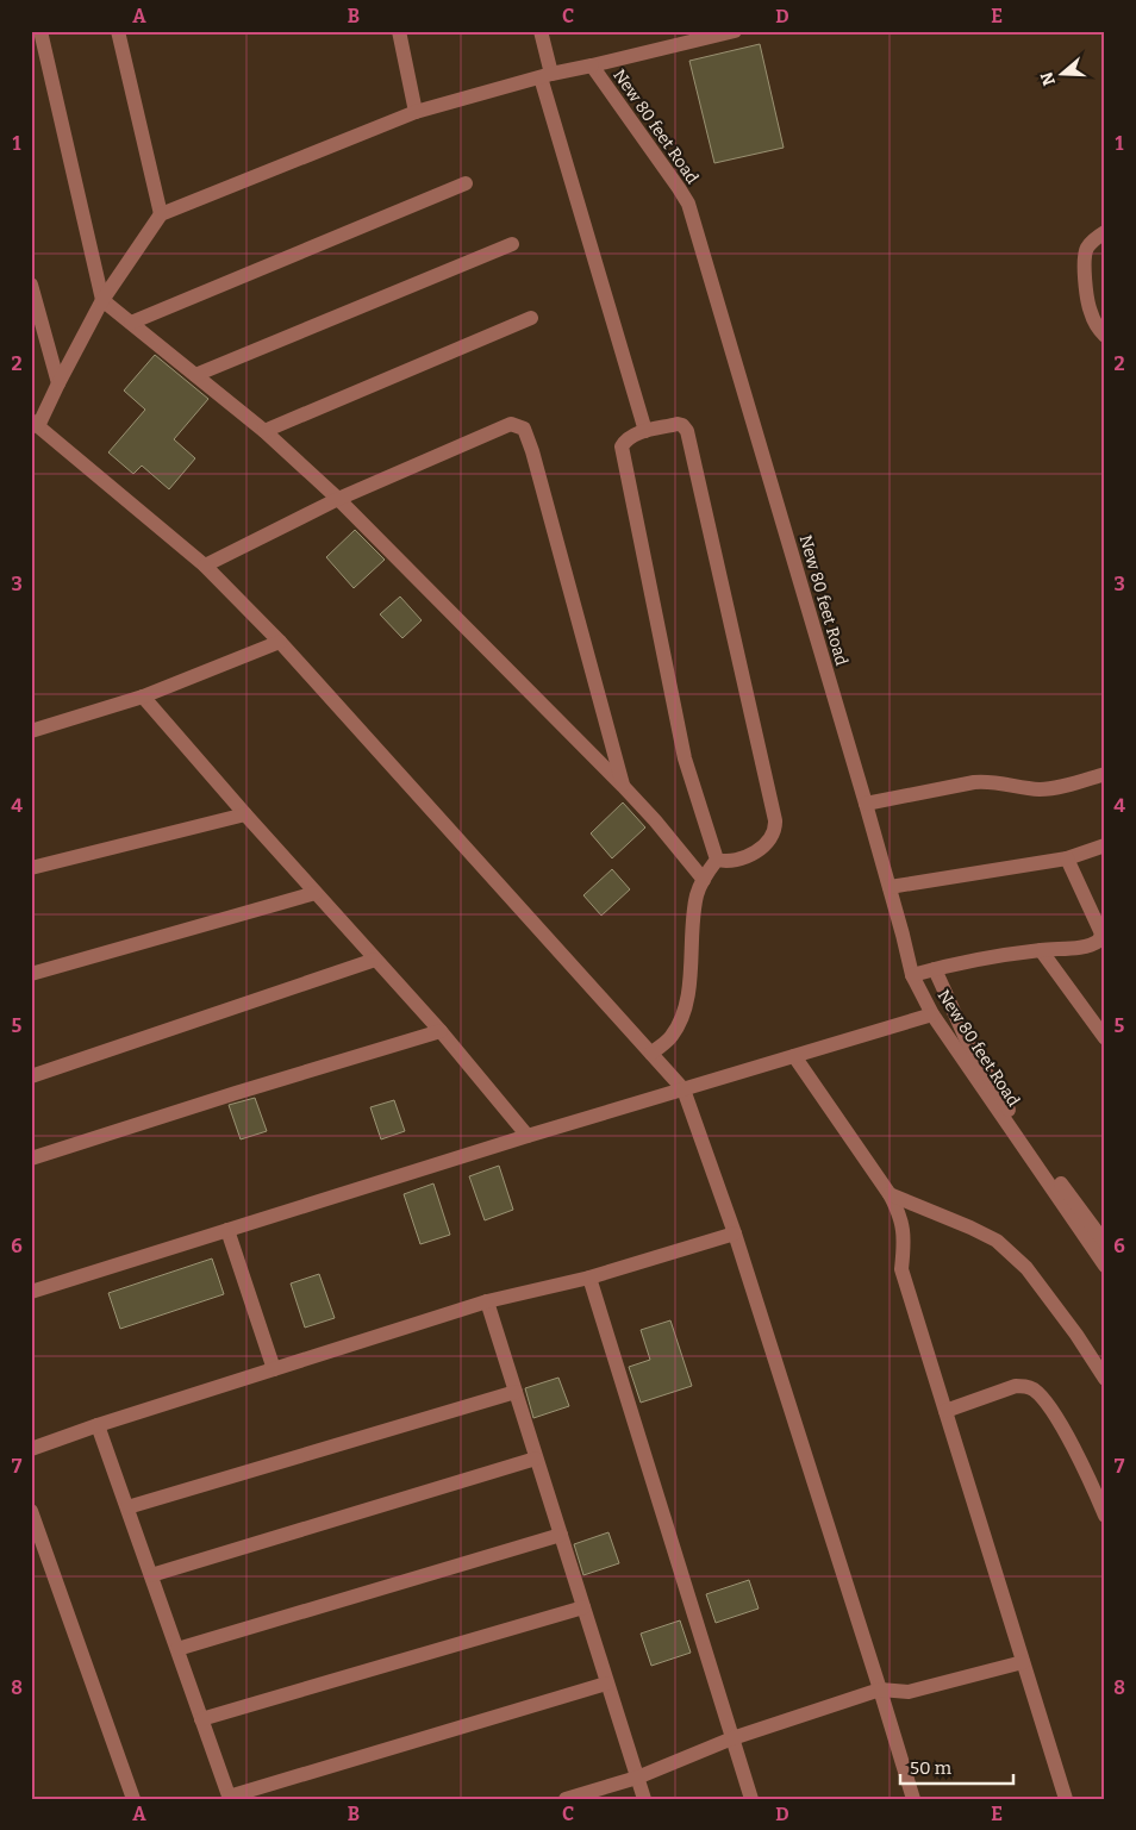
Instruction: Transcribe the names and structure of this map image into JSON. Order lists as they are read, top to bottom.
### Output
{
  "streets": {
    "street": ["New 80 feet Road"]
  },
  "scale_bar": "50 m",
  "north": "left",
  "grid": {
    "columns": [
      "A",
      "B",
      "C",
      "D",
      "E"
    ],
    "rows": [
      "1",
      "2",
      "3",
      "4",
      "5",
      "6",
      "7",
      "8"
    ]
  }
}
